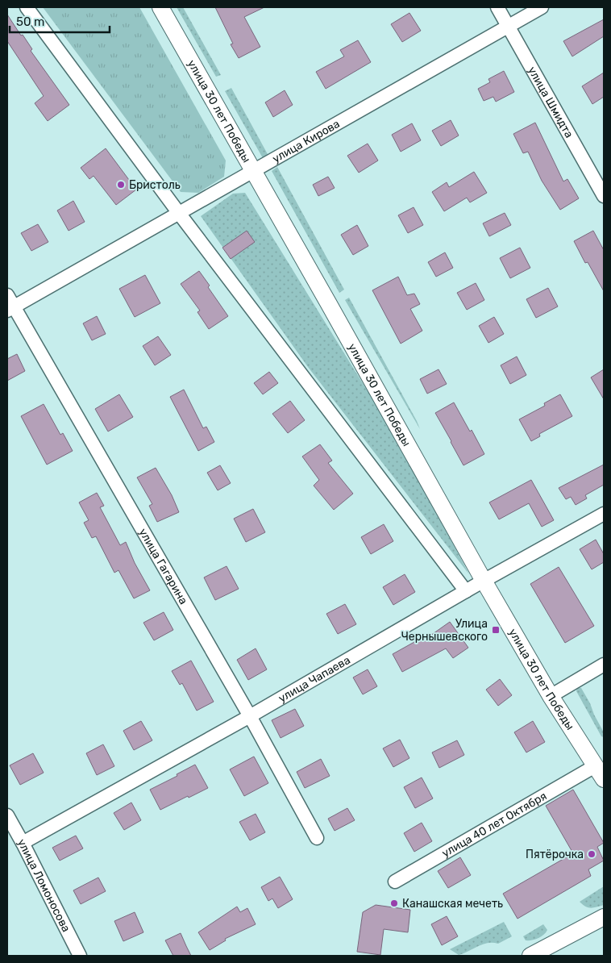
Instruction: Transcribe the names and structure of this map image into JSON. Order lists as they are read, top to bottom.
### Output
{
  "streets": {
    "street": [
      "улица Шмидта",
      "улица 30 лет Победы",
      "улица Кирова",
      "улица Гагарина",
      "улица Чапаева",
      "улица 40 лет Октября",
      "улица Ломоносова"
    ]
  },
  "crossings": [
    ["улица Шмидта", "улица Кирова"],
    ["улица 30 лет Победы", "улица Кирова"],
    ["улица 30 лет Победы", "улица Чапаева"],
    ["улица 30 лет Победы", "улица 40 лет Октября"],
    ["улица Кирова", "улица Гагарина"],
    ["улица Гагарина", "улица Чапаева"],
    ["улица Чапаева", "улица Ломоносова"]
  ],
  "places": {
    "other": ["Бристоль", "Пятёрочка", "Канашская мечеть"],
    "transit": ["Улица Чернышевского"]
  },
  "scale_bar": "50 m"
}
